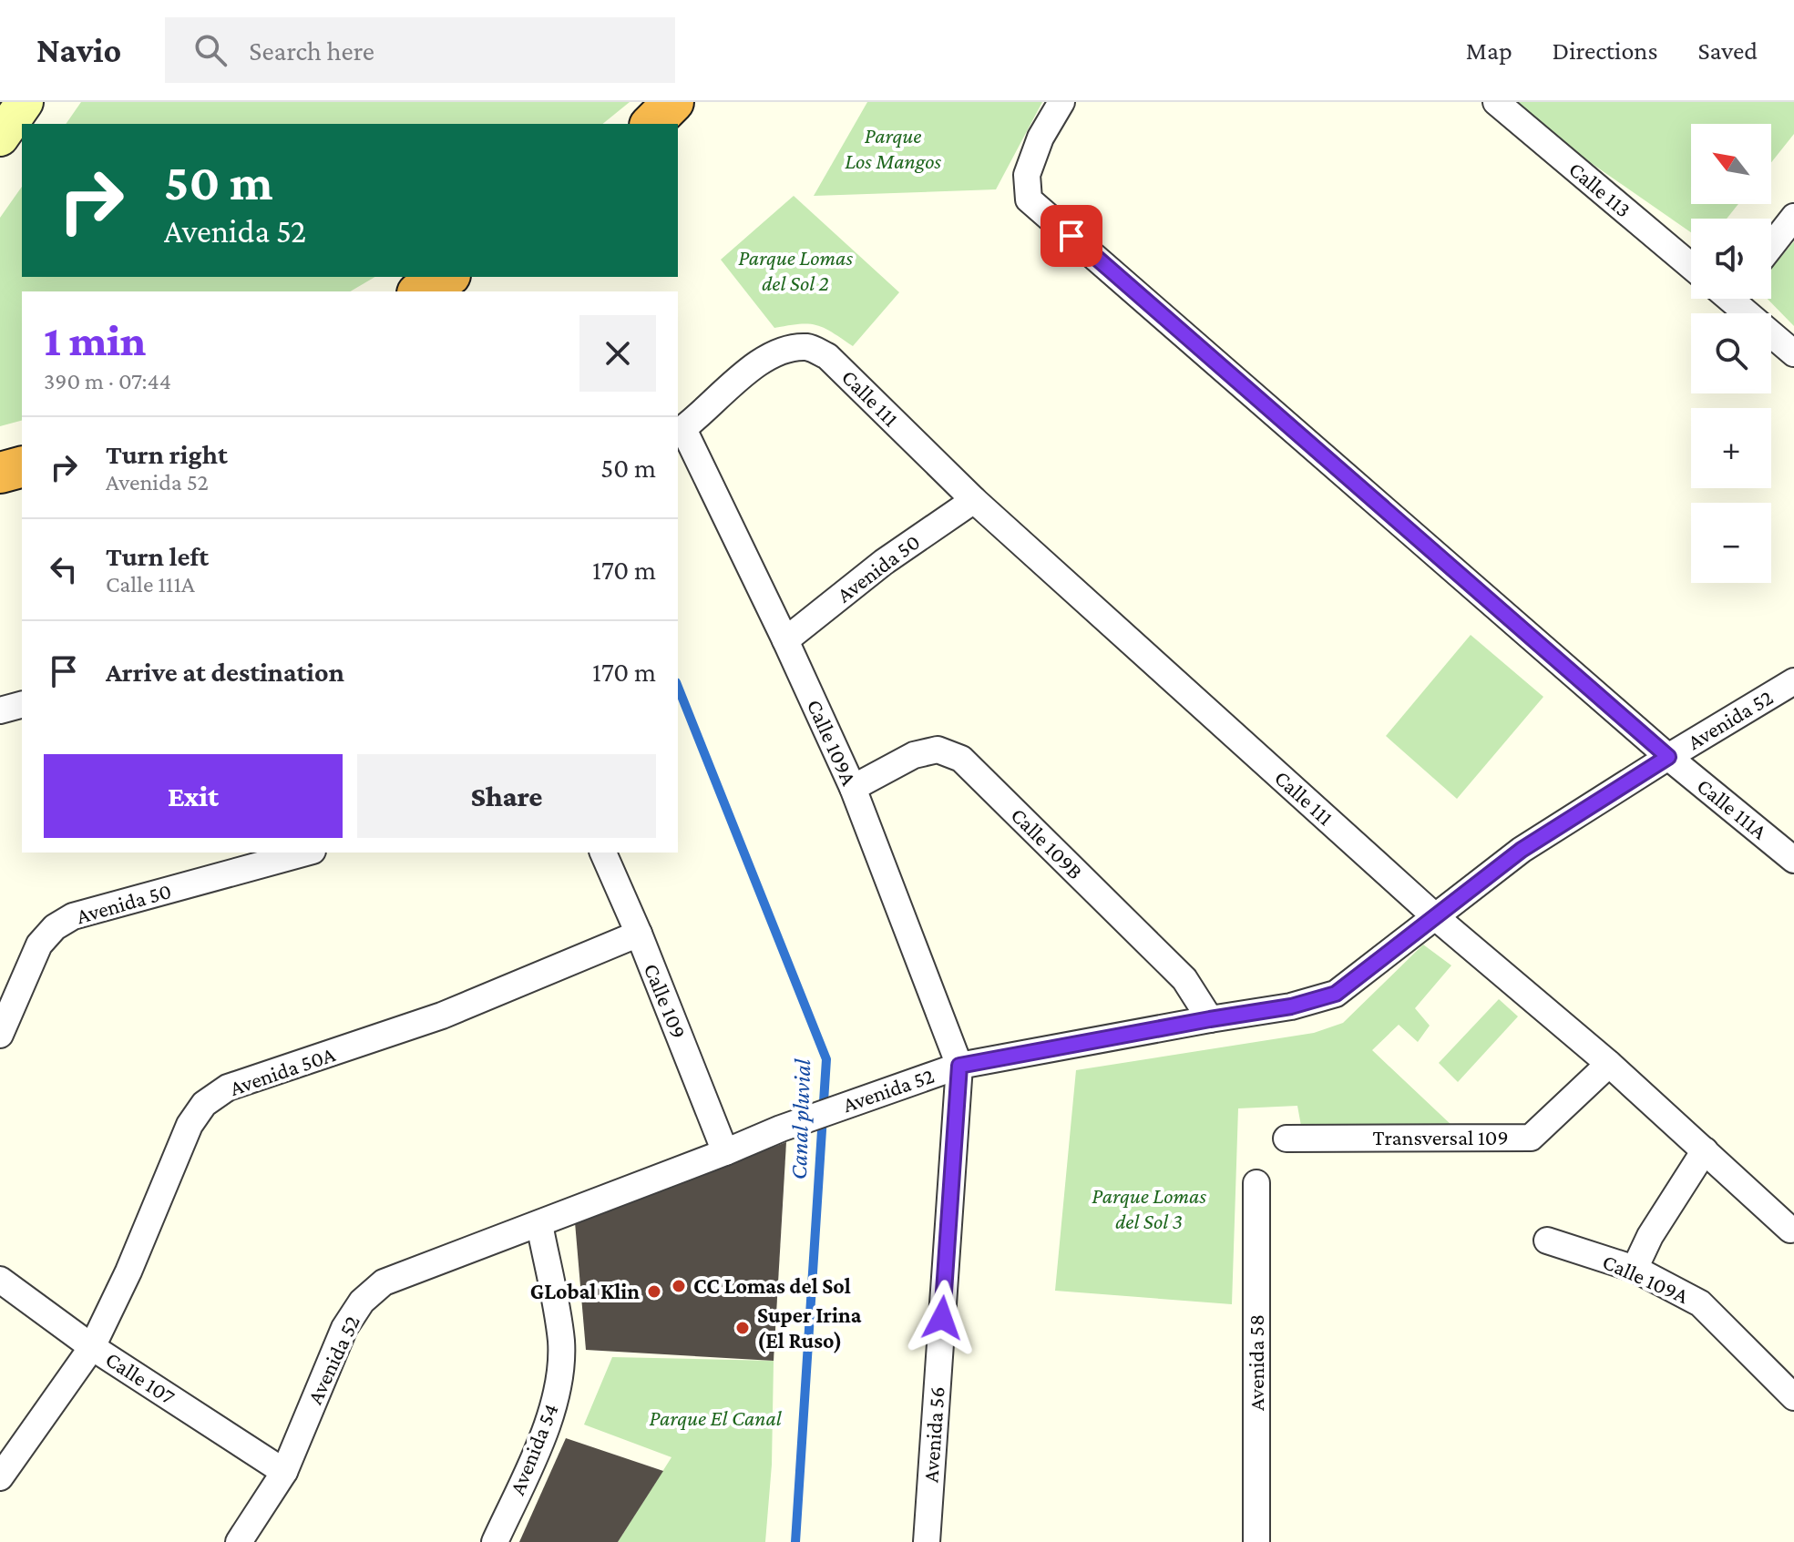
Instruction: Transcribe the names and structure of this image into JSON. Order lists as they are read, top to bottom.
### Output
{
  "streets": {
    "street": [
      "Calle 113",
      "Calle 111",
      "Avenida 50",
      "Avenida 52",
      "Calle 109A",
      "Calle 111A",
      "Calle 109B",
      "Calle 109",
      "Avenida 50A",
      "Transversal 109",
      "Avenida 58",
      "Calle 107",
      "Avenida 56",
      "Avenida 54"
    ]
  },
  "crossings": [
    ["Calle 111", "Avenida 50"],
    ["Calle 111", "Avenida 52"],
    ["Calle 111", "Calle 109A"],
    ["Calle 111", "Transversal 109"],
    ["Avenida 50", "Calle 109A"],
    ["Avenida 52", "Calle 109A"],
    ["Avenida 52", "Calle 111A"],
    ["Avenida 52", "Calle 109B"],
    ["Avenida 52", "Calle 109"],
    ["Avenida 52", "Calle 107"],
    ["Avenida 52", "Avenida 56"],
    ["Avenida 52", "Avenida 54"],
    ["Calle 109A", "Calle 109B"],
    ["Calle 109A", "Avenida 56"],
    ["Calle 109", "Avenida 50A"],
    ["Avenida 50A", "Calle 107"]
  ],
  "water": ["Canal pluvial"],
  "parks": [
    "Parque Los Mangos",
    "Parque Lomas del Sol 2",
    "Parque Lomas del Sol 3",
    "Parque El Canal"
  ],
  "places": ["CC Lomas del Sol", "GLobal Klin", "Super Irina (El Ruso)"],
  "north": "top left",
  "page": {
    "header": "Navio",
    "search": "Search here",
    "nav": ["Map", "Directions", "Saved"],
    "map_buttons": ["+", "−"],
    "turn": ["50 m", "Avenida 52"],
    "heading": ["1 min", "390 m · 07:44"],
    "list": [
      {
        "name": "Turn right",
        "note": "Avenida 52",
        "value": "50 m"
      },
      {
        "name": "Turn left",
        "note": "Calle 111A",
        "value": "170 m"
      },
      {
        "name": "Arrive at destination",
        "value": "170 m"
      }
    ],
    "buttons": ["Exit", "Share"]
  }
}
